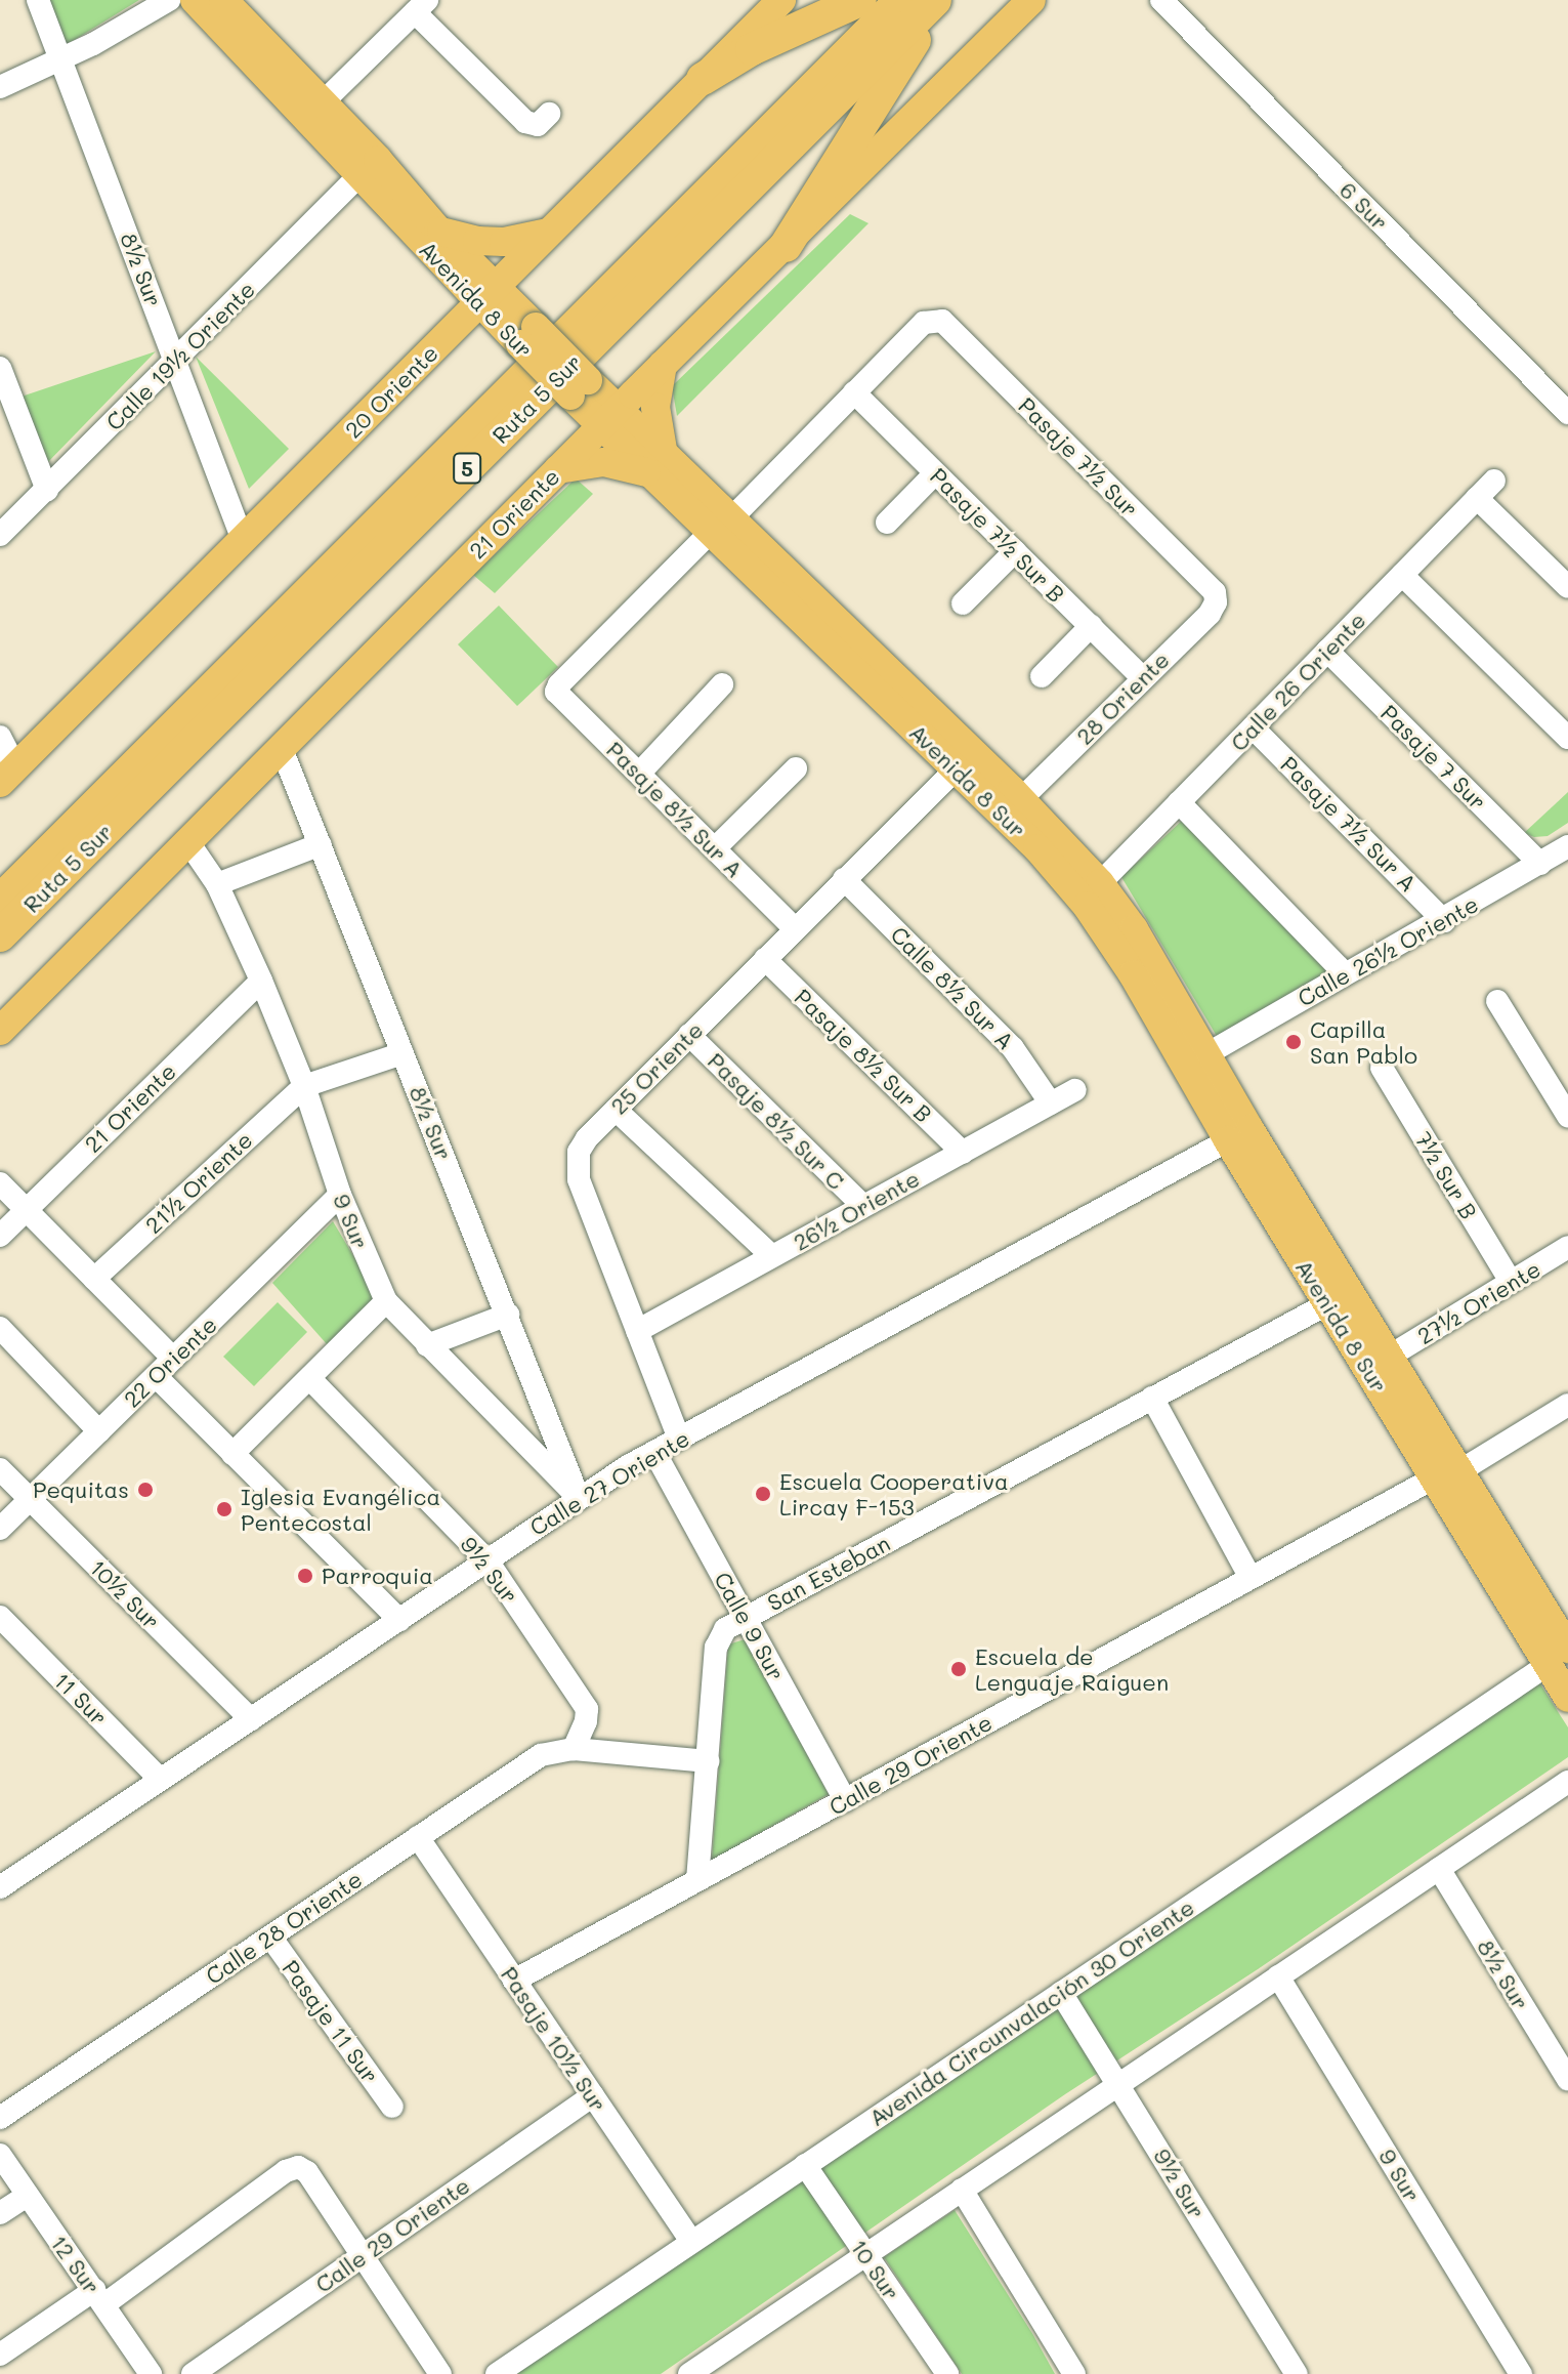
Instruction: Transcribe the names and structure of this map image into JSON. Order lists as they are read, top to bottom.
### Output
{
  "streets": {
    "highway": ["Ruta 5 Sur", "5"],
    "main road": ["Avenida 8 Sur", "20 Oriente", "21 Oriente"],
    "street": [
      "6 Sur",
      "8½ Sur",
      "Calle 19½ Oriente",
      "Pasaje 7½ Sur",
      "Pasaje 7½ Sur B",
      "Calle 26 Oriente",
      "28 Oriente",
      "Pasaje 7 Sur",
      "Pasaje 8½ Sur A",
      "Pasaje 7½ Sur A",
      "Calle 26½ Oriente",
      "Calle 8½ Sur A",
      "Pasaje 8½ Sur B",
      "25 Oriente",
      "Pasaje 8½ Sur C",
      "7½ Sur B",
      "21½ Oriente",
      "26½ Oriente",
      "9 Sur",
      "27½ Oriente",
      "22 Oriente",
      "Calle 27 Oriente",
      "9½ Sur",
      "San Esteban",
      "10½ Sur",
      "Calle 9 Sur",
      "11 Sur",
      "Calle 29 Oriente",
      "Calle 28 Oriente",
      "Avenida Circunvalación 30 Oriente",
      "Pasaje 11 Sur",
      "Pasaje 10½ Sur",
      "12 Sur",
      "10 Sur"
    ]
  },
  "crossings": [
    ["8½ Sur", "Calle 19½ Oriente"],
    ["8½ Sur", "20 Oriente"],
    ["8½ Sur", "21 Oriente"],
    ["8½ Sur", "9 Sur"],
    ["8½ Sur", "Calle 27 Oriente"],
    ["Avenida 8 Sur", "Calle 19½ Oriente"],
    ["Avenida 8 Sur", "20 Oriente"],
    ["Avenida 8 Sur", "21 Oriente"],
    ["Avenida 8 Sur", "Calle 26 Oriente"],
    ["Avenida 8 Sur", "28 Oriente"],
    ["Avenida 8 Sur", "Pasaje 8½ Sur A"],
    ["Avenida 8 Sur", "Calle 26½ Oriente"],
    ["Avenida 8 Sur", "25 Oriente"],
    ["Avenida 8 Sur", "27½ Oriente"],
    ["Avenida 8 Sur", "Calle 27 Oriente"],
    ["Avenida 8 Sur", "San Esteban"],
    ["Avenida 8 Sur", "Calle 29 Oriente"],
    ["Avenida 8 Sur", "Avenida Circunvalación 30 Oriente"],
    ["Pasaje 7½ Sur", "Pasaje 7½ Sur B"],
    ["Pasaje 7½ Sur", "28 Oriente"],
    ["21 Oriente", "9 Sur"],
    ["Pasaje 7½ Sur B", "28 Oriente"],
    ["Calle 26 Oriente", "Pasaje 7 Sur"],
    ["Calle 26 Oriente", "Pasaje 7½ Sur A"],
    ["Pasaje 7 Sur", "Calle 26½ Oriente"],
    ["Pasaje 8½ Sur A", "25 Oriente"],
    ["Pasaje 7½ Sur A", "Calle 26½ Oriente"],
    ["Calle 8½ Sur A", "25 Oriente"],
    ["Calle 8½ Sur A", "26½ Oriente"],
    ["Pasaje 8½ Sur B", "25 Oriente"],
    ["Pasaje 8½ Sur B", "26½ Oriente"],
    ["25 Oriente", "Pasaje 8½ Sur C"],
    ["25 Oriente", "26½ Oriente"],
    ["25 Oriente", "Calle 27 Oriente"],
    ["Pasaje 8½ Sur C", "26½ Oriente"],
    ["7½ Sur B", "27½ Oriente"],
    ["21½ Oriente", "9 Sur"],
    ["9 Sur", "22 Oriente"],
    ["9 Sur", "Calle 27 Oriente"],
    ["22 Oriente", "10½ Sur"],
    ["Calle 27 Oriente", "9½ Sur"],
    ["Calle 27 Oriente", "10½ Sur"],
    ["Calle 27 Oriente", "Calle 9 Sur"],
    ["Calle 27 Oriente", "11 Sur"],
    ["9½ Sur", "Calle 28 Oriente"],
    ["9½ Sur", "Avenida Circunvalación 30 Oriente"],
    ["San Esteban", "Calle 9 Sur"],
    ["San Esteban", "Calle 29 Oriente"],
    ["Calle 9 Sur", "Calle 29 Oriente"],
    ["Calle 29 Oriente", "Pasaje 10½ Sur"],
    ["Calle 28 Oriente", "Pasaje 11 Sur"],
    ["Calle 28 Oriente", "Pasaje 10½ Sur"],
    ["Avenida Circunvalación 30 Oriente", "Pasaje 10½ Sur"],
    ["Avenida Circunvalación 30 Oriente", "10 Sur"]
  ],
  "places": [
    "Capilla San Pablo",
    "Pequitas",
    "Escuela Cooperativa Lircay F-153",
    "Iglesia Evangélica Pentecostal",
    "Parroquia",
    "Escuela de Lenguaje Raiguen"
  ]
}
